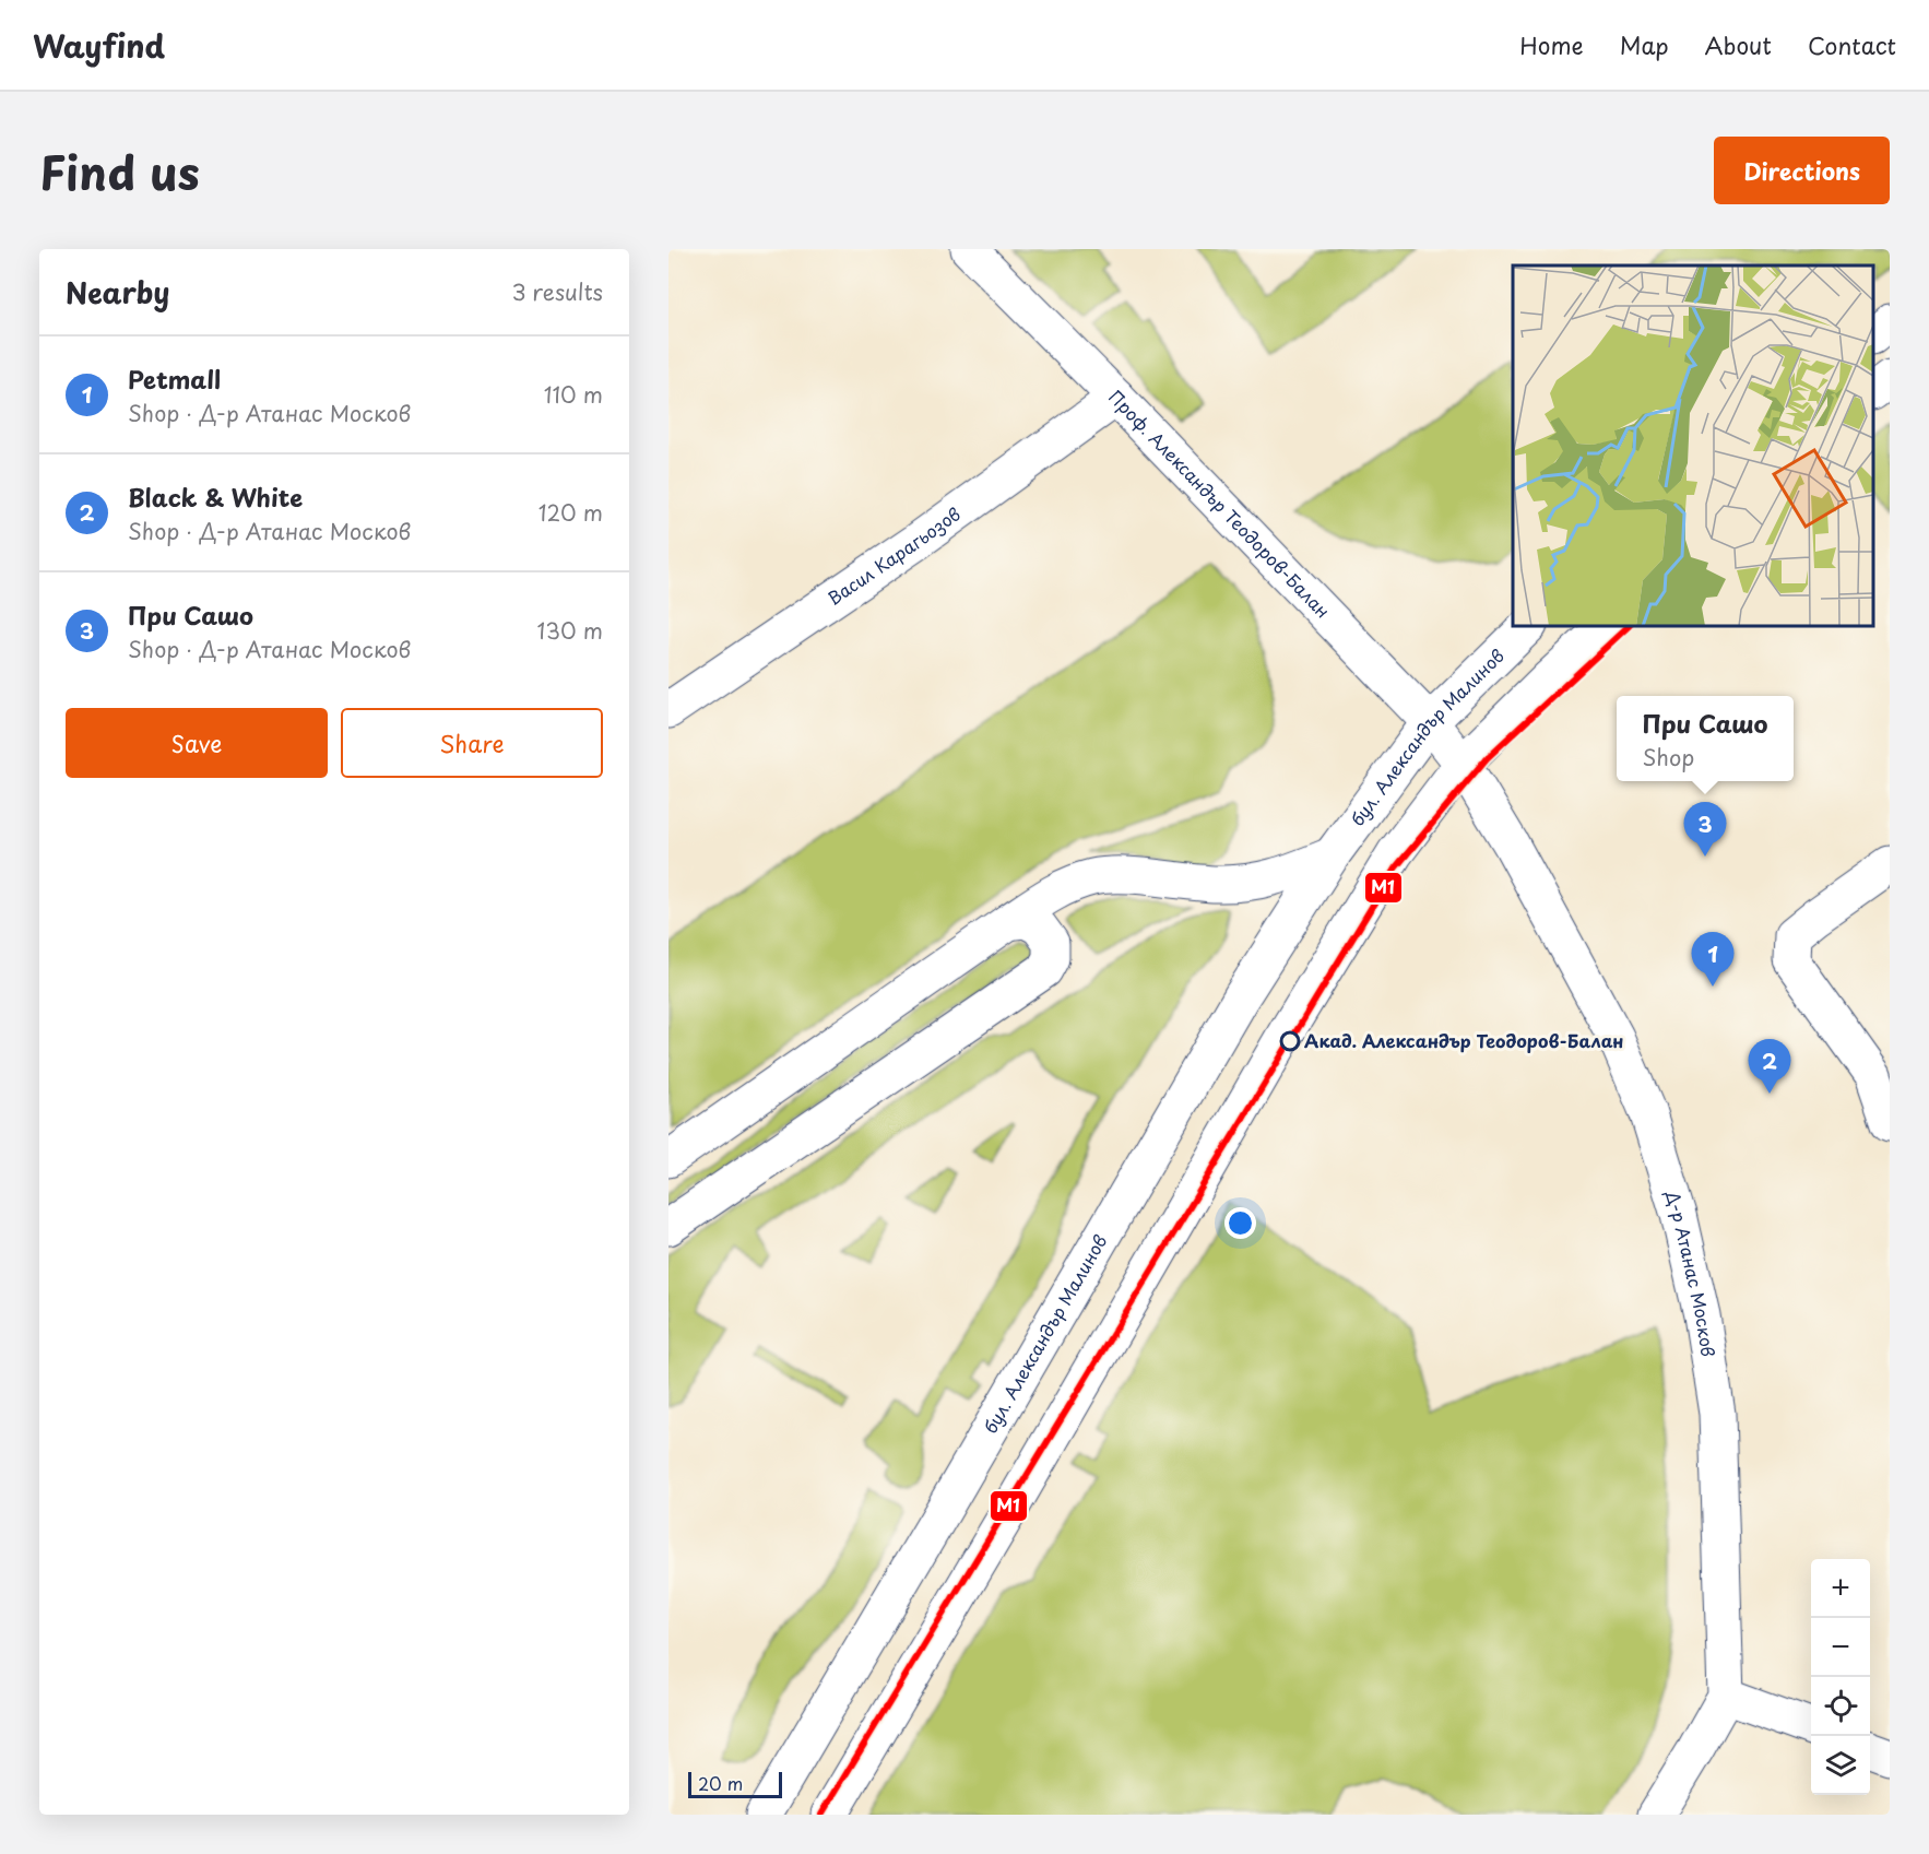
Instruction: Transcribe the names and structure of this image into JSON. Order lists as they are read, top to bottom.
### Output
{
  "streets": {
    "street": [
      "Проф. Александър Теодоров-Балан",
      "Васил Карагьозов",
      "бул. Александър Малинов",
      "Д-р Атанас Москов"
    ]
  },
  "crossings": [
    ["Проф. Александър Теодоров-Балан", "Васил Карагьозов"],
    ["Проф. Александър Теодоров-Балан", "бул. Александър Малинов"],
    ["Проф. Александър Теодоров-Балан", "Д-р Атанас Москов"]
  ],
  "places": ["Акад. Александър Теодоров-Балан"],
  "lines": ["transit line M1"],
  "scale_bar": "20 m",
  "page": {
    "header": "Wayfind",
    "nav": [
      "Home",
      "Map",
      "About",
      "Contact"
    ],
    "title": "Find us",
    "buttons": [
      "Directions",
      ["Save", "Share"]
    ],
    "heading": ["Nearby", "3 results"],
    "list": [
      {
        "mark": "1",
        "name": "Petmall",
        "note": "Shop · Д-р Атанас Москов",
        "value": "110 m"
      },
      {
        "mark": "2",
        "name": "Black & White",
        "note": "Shop · Д-р Атанас Москов",
        "value": "120 m"
      },
      {
        "mark": "3",
        "name": "При Сашо",
        "note": "Shop · Д-р Атанас Москов",
        "value": "130 m"
      }
    ],
    "popup": ["При Сашо", "Shop"],
    "pins": ["3", "1", "2"],
    "map_buttons": ["+", "−"],
    "scale": "20 m"
  }
}
